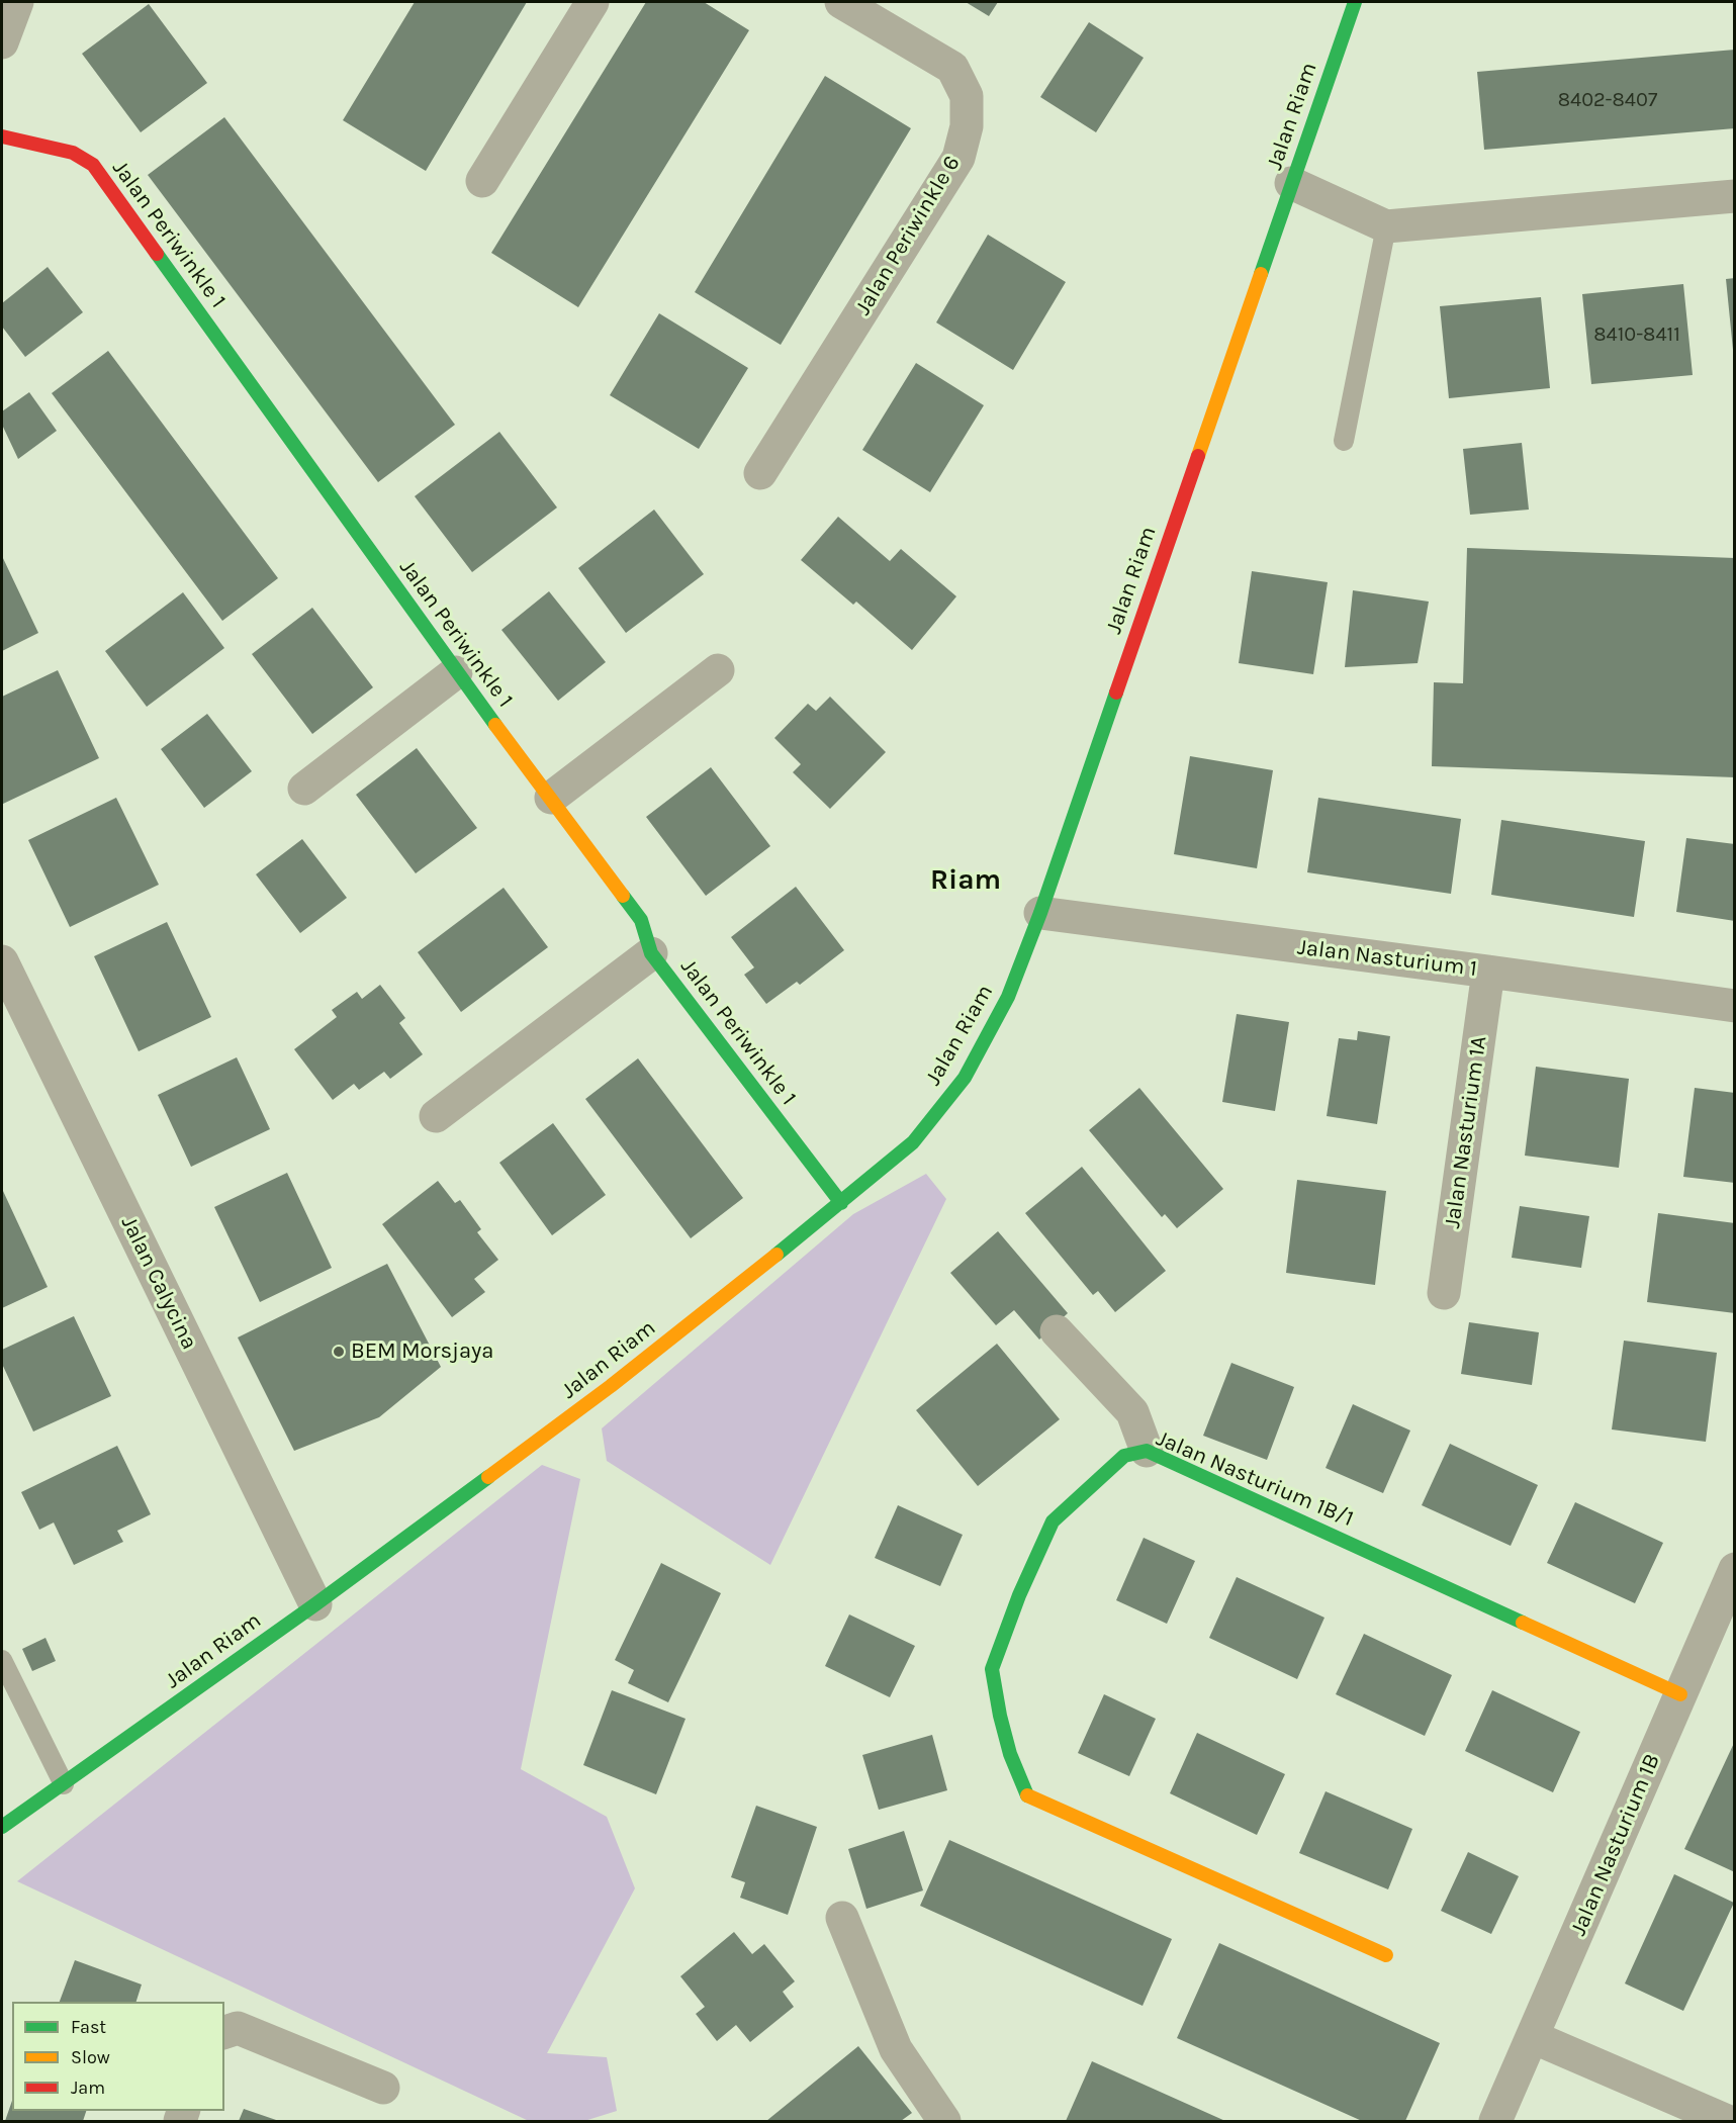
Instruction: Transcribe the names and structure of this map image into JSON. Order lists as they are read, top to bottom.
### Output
{
  "streets": {
    "street": [
      "Jalan Riam",
      "Jalan Periwinkle 1",
      "Jalan Periwinkle 6",
      "Jalan Nasturium 1",
      "Jalan Nasturium 1A",
      "Jalan Calycina",
      "Jalan Nasturium 1B/1",
      "Jalan Nasturium 1B"
    ]
  },
  "crossings": [
    ["Jalan Riam", "Jalan Periwinkle 1"],
    ["Jalan Riam", "Jalan Nasturium 1"],
    ["Jalan Riam", "Jalan Calycina"],
    ["Jalan Nasturium 1", "Jalan Nasturium 1A"],
    ["Jalan Nasturium 1B/1", "Jalan Nasturium 1B"]
  ],
  "districts": ["Riam"],
  "places": ["BEM Morsjaya"],
  "house_numbers": ["8402-8407", "8410-8411"],
  "legend": ["Fast", "Slow", "Jam"]
}
